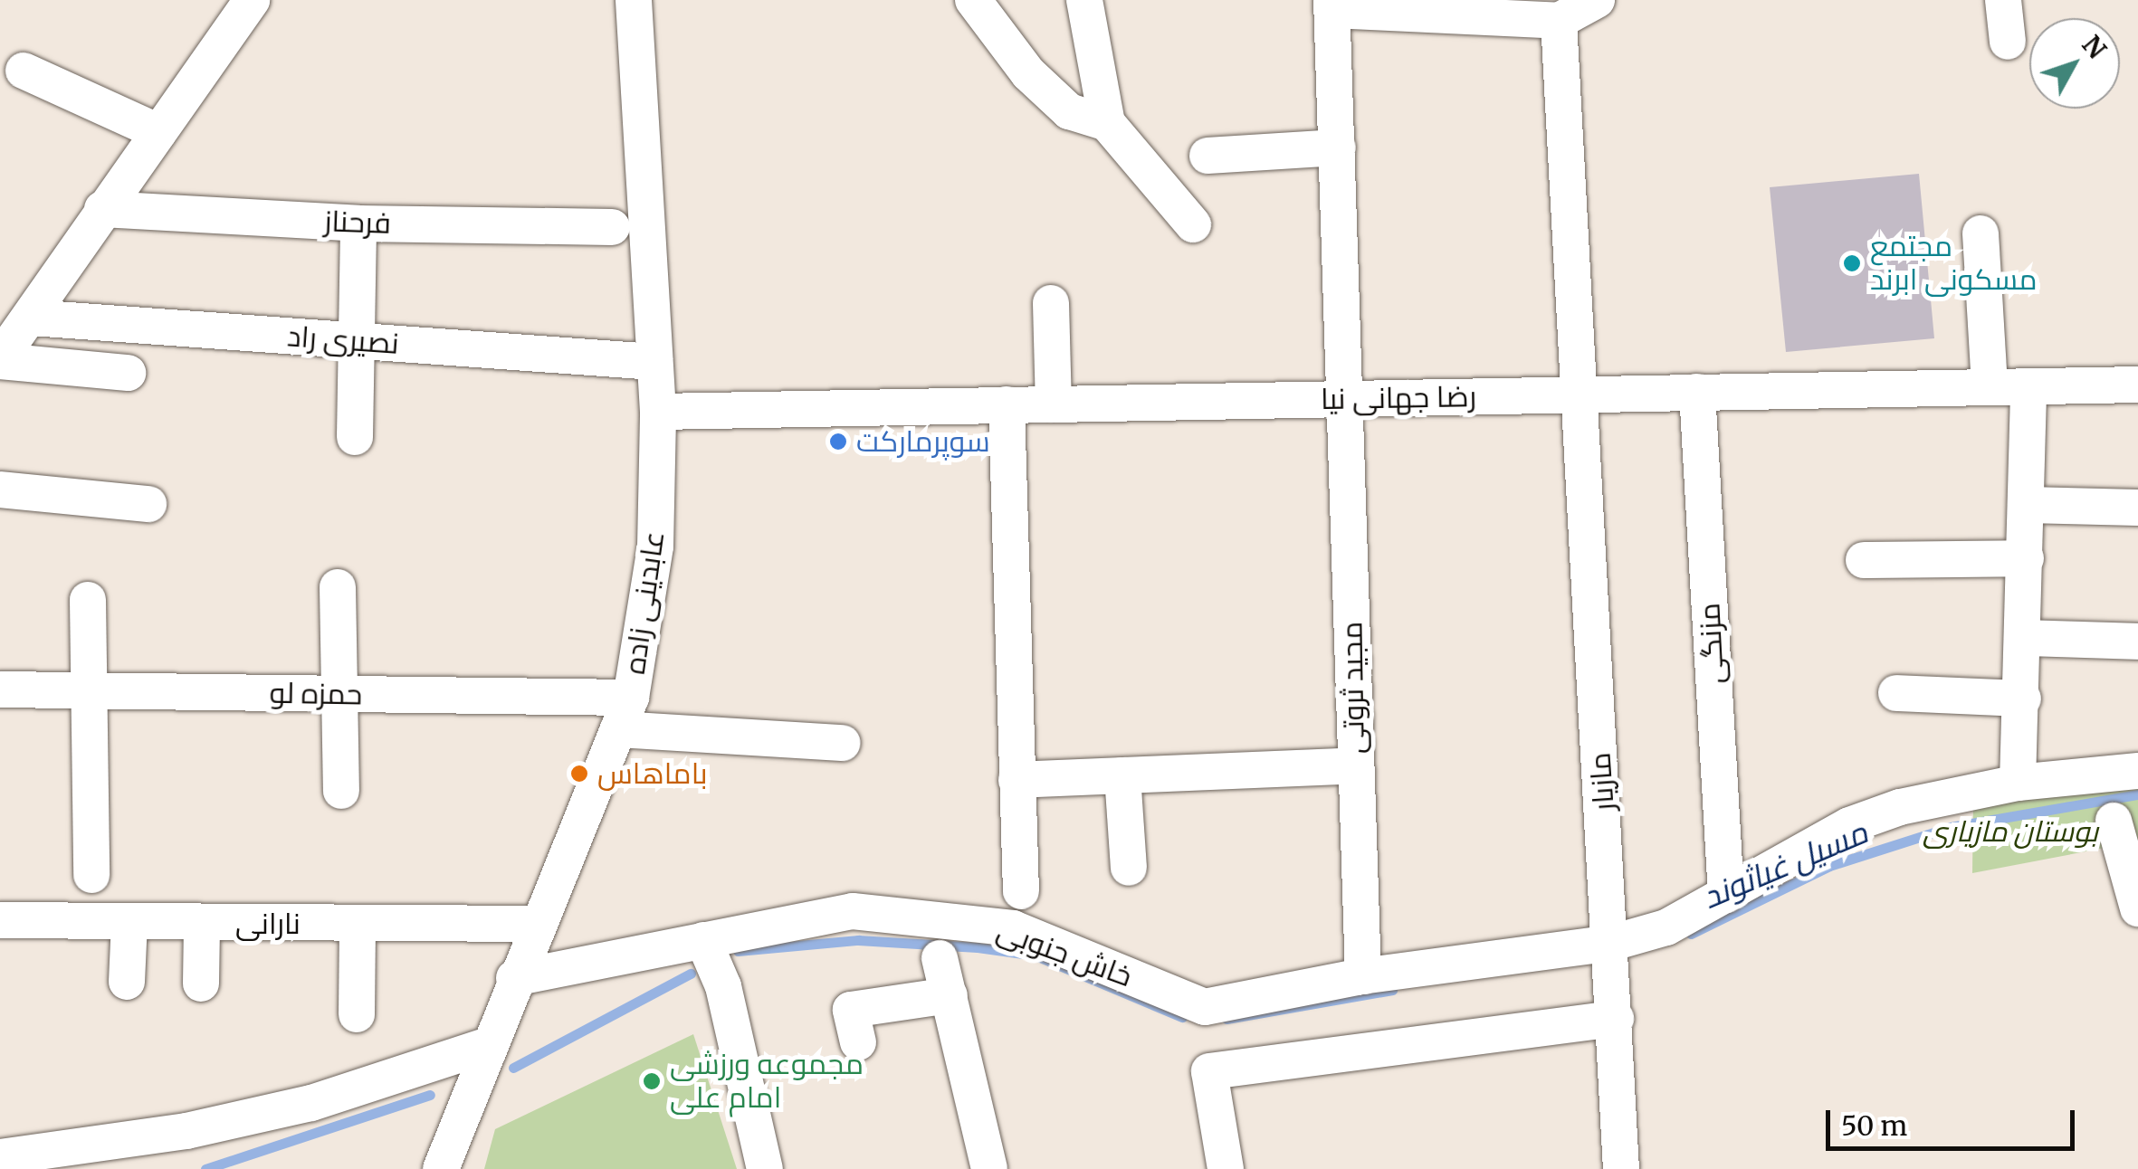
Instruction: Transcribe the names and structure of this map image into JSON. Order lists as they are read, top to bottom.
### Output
{
  "streets": {
    "street": [
      "فرحناز",
      "نصیری راد",
      "رضا جهانی نیا",
      "عابدینی زاده",
      "مزنگی",
      "مجید ثروتی",
      "حمزه لو",
      "مازیار",
      "نارانی",
      "خاش جنوبی"
    ]
  },
  "crossings": [
    ["نصیری راد", "عابدینی زاده"],
    ["رضا جهانی نیا", "عابدینی زاده"],
    ["رضا جهانی نیا", "مزنگی"],
    ["رضا جهانی نیا", "مجید ثروتی"],
    ["رضا جهانی نیا", "مازیار"],
    ["عابدینی زاده", "حمزه لو"],
    ["عابدینی زاده", "نارانی"],
    ["عابدینی زاده", "خاش جنوبی"],
    ["مزنگی", "خاش جنوبی"],
    ["مجید ثروتی", "خاش جنوبی"],
    ["مازیار", "خاش جنوبی"]
  ],
  "water": ["مسیل غیاثوند"],
  "parks": ["بوستان مازیاری"],
  "places": [
    "مجتمع مسکونی ابرند",
    "سوپرمارکت",
    "باماهاس",
    "مجموعه ورزشی امام علی"
  ],
  "scale_bar": "50 m",
  "north": "top right"
}
